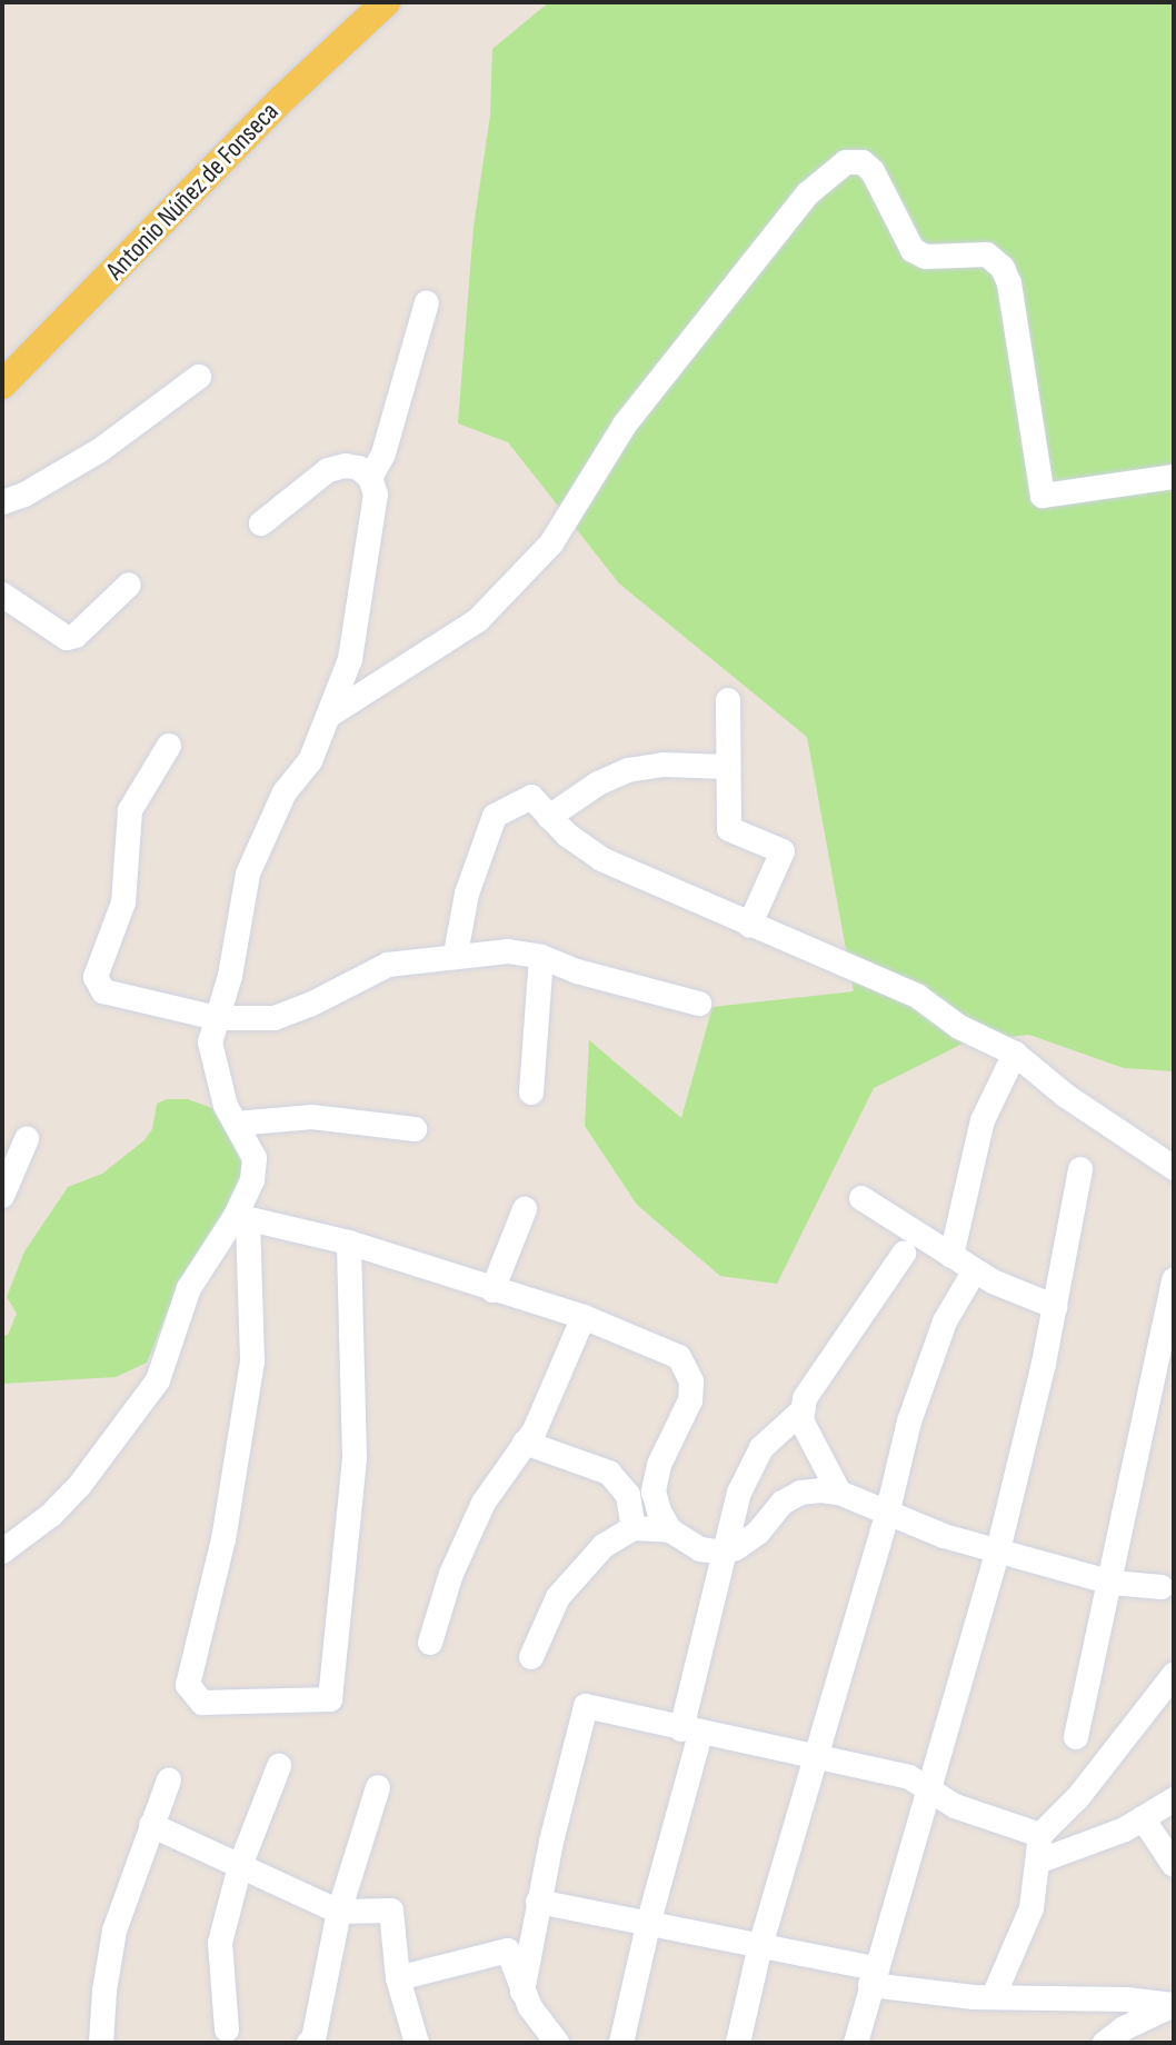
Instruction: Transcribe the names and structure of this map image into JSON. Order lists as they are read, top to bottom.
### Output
{
  "streets": {
    "main road": ["Antonio Núñez de Fonseca"]
  }
}
